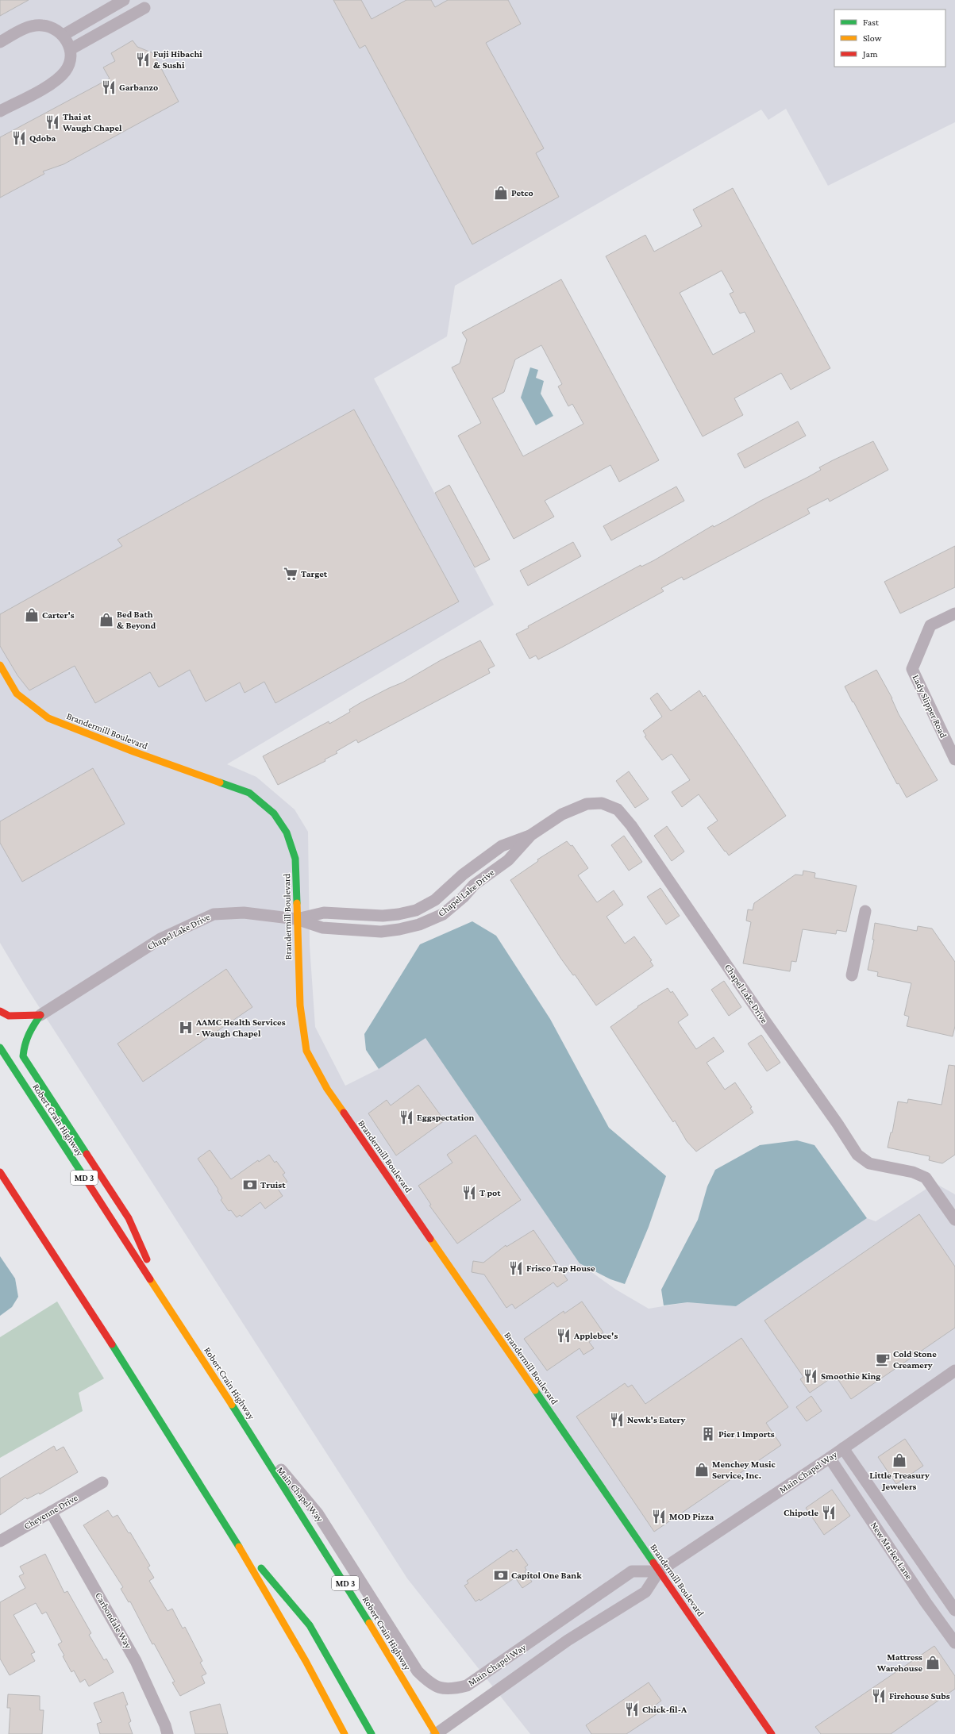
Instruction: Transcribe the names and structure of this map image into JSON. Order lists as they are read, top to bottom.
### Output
{
  "streets": {
    "main road": ["Brandermill Boulevard", "Robert Crain Highway", "MD 3"],
    "street": [
      "Lady Slipper Road",
      "Chapel Lake Drive",
      "Main Chapel Way",
      "Cheyenne Drive",
      "New Market Lane",
      "Carbondale Way"
    ]
  },
  "crossings": [
    ["Brandermill Boulevard", "Chapel Lake Drive"],
    ["Brandermill Boulevard", "Main Chapel Way"],
    ["Robert Crain Highway", "Main Chapel Way"],
    ["Main Chapel Way", "New Market Lane"],
    ["Cheyenne Drive", "Carbondale Way"]
  ],
  "places": {
    "restaurant": [
      "Fuji Hibachi & Sushi",
      "Garbanzo",
      "Thai at Waugh Chapel",
      "Qdoba",
      "Eggspectation",
      "T pot",
      "Frisco Tap House",
      "Applebee's",
      "Smoothie King",
      "Newk's Eatery",
      "Chipotle",
      "MOD Pizza",
      "Firehouse Subs",
      "Chick-fil-A"
    ],
    "shop": [
      "Petco",
      "Carter's",
      "Bed Bath & Beyond",
      "Little Treasury Jewelers",
      "Menchey Music Service, Inc.",
      "Mattress Warehouse"
    ],
    "supermarket": ["Target"],
    "hospital": ["AAMC Health Services - Waugh Chapel"],
    "bank": ["Truist", "Capitol One Bank"],
    "cafe": ["Cold Stone Creamery"],
    "building": ["Pier 1 Imports"]
  },
  "legend": ["Fast", "Slow", "Jam"]
}
